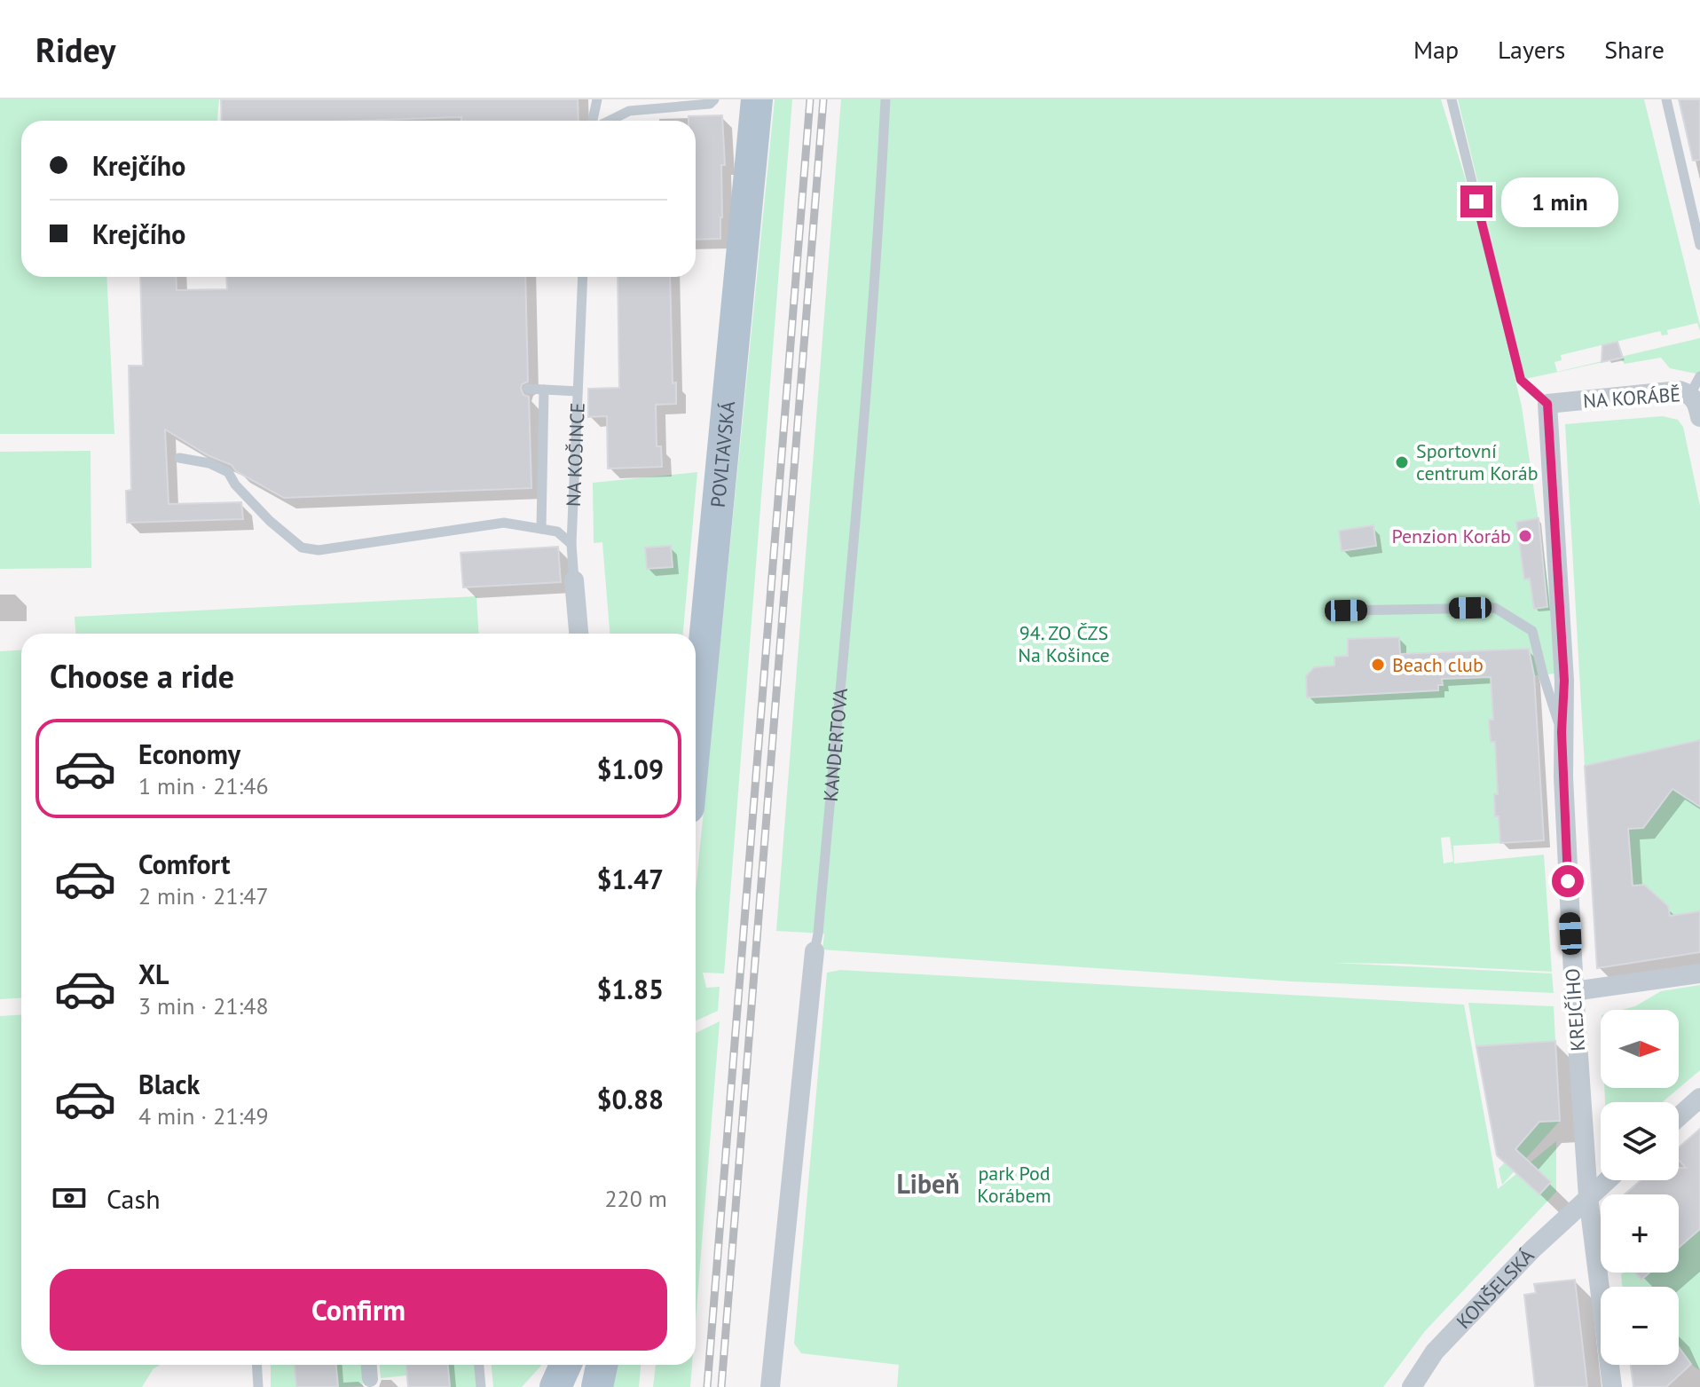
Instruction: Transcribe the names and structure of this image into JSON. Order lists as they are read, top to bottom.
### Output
{
  "streets": {
    "main road": ["POVLTAVSKÁ"],
    "street": [
      "NA KORÁBĚ",
      "NA KOŠINCE",
      "KANDERTOVA",
      "KREJČÍHO",
      "KONŠELSKÁ"
    ]
  },
  "crossings": [
    ["NA KORÁBĚ", "KREJČÍHO"],
    ["KREJČÍHO", "KONŠELSKÁ"]
  ],
  "districts": ["Libeň"],
  "parks": ["94. ZO ČZS Na Košince", "park Pod Korábem"],
  "places": ["Sportovní centrum Koráb", "Penzion Koráb", "Beach club"],
  "north": "right",
  "page": {
    "header": "Ridey",
    "nav": ["Map", "Layers", "Share"],
    "banner": ["Krejčího", "Krejčího"],
    "bubble": "1 min",
    "heading": "Choose a ride",
    "list": [
      {
        "name": "Economy",
        "note": "1 min · 21:46",
        "value": "$1.09"
      },
      {
        "name": "Comfort",
        "note": "2 min · 21:47",
        "value": "$1.47"
      },
      {
        "name": "XL",
        "note": "3 min · 21:48",
        "value": "$1.85"
      },
      {
        "name": "Black",
        "note": "4 min · 21:49",
        "value": "$0.88"
      }
    ],
    "map_buttons": ["+", "−"],
    "pay": ["Cash", "220 m"],
    "buttons": "Confirm"
  }
}
